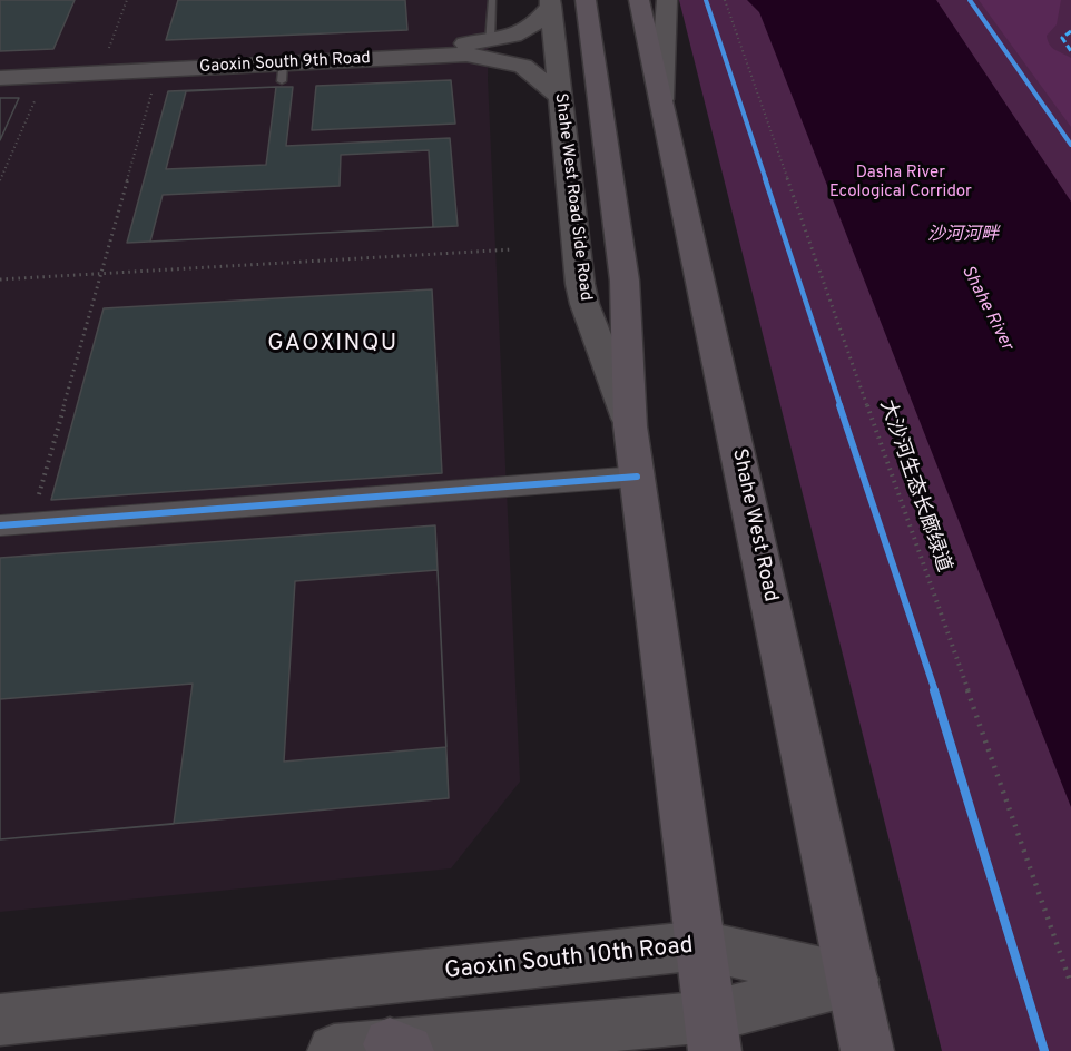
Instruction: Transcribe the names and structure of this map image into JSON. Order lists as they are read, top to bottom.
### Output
{
  "streets": {
    "main road": [
      "Gaoxin South 9th Road",
      "Shahe West Road Side Road",
      "Shahe West Road",
      "Gaoxin South 10th Road"
    ],
    "path": ["大沙河生态长廊绿道"]
  },
  "crossings": [
    ["Gaoxin South 9th Road", "Shahe West Road Side Road"],
    ["Shahe West Road", "Gaoxin South 10th Road"]
  ],
  "districts": ["GAOXINQU"],
  "water": ["沙河河畔", "Shahe River"],
  "parks": ["Dasha River Ecological Corridor"]
}
